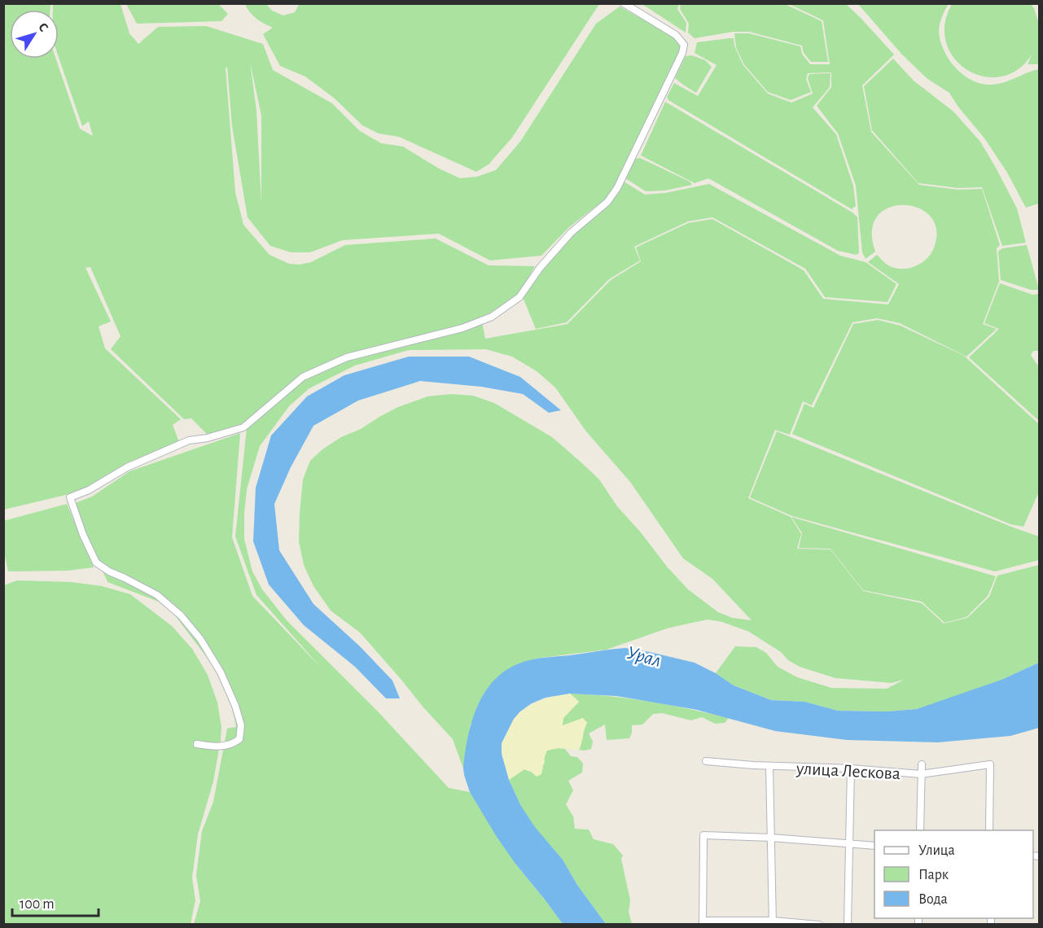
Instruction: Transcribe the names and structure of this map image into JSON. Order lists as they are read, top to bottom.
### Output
{
  "streets": {
    "street": ["улица Лескова"]
  },
  "water": ["Урал"],
  "legend": ["Улица", "Парк", "Вода"],
  "scale_bar": "100 m",
  "north": "top right"
}
